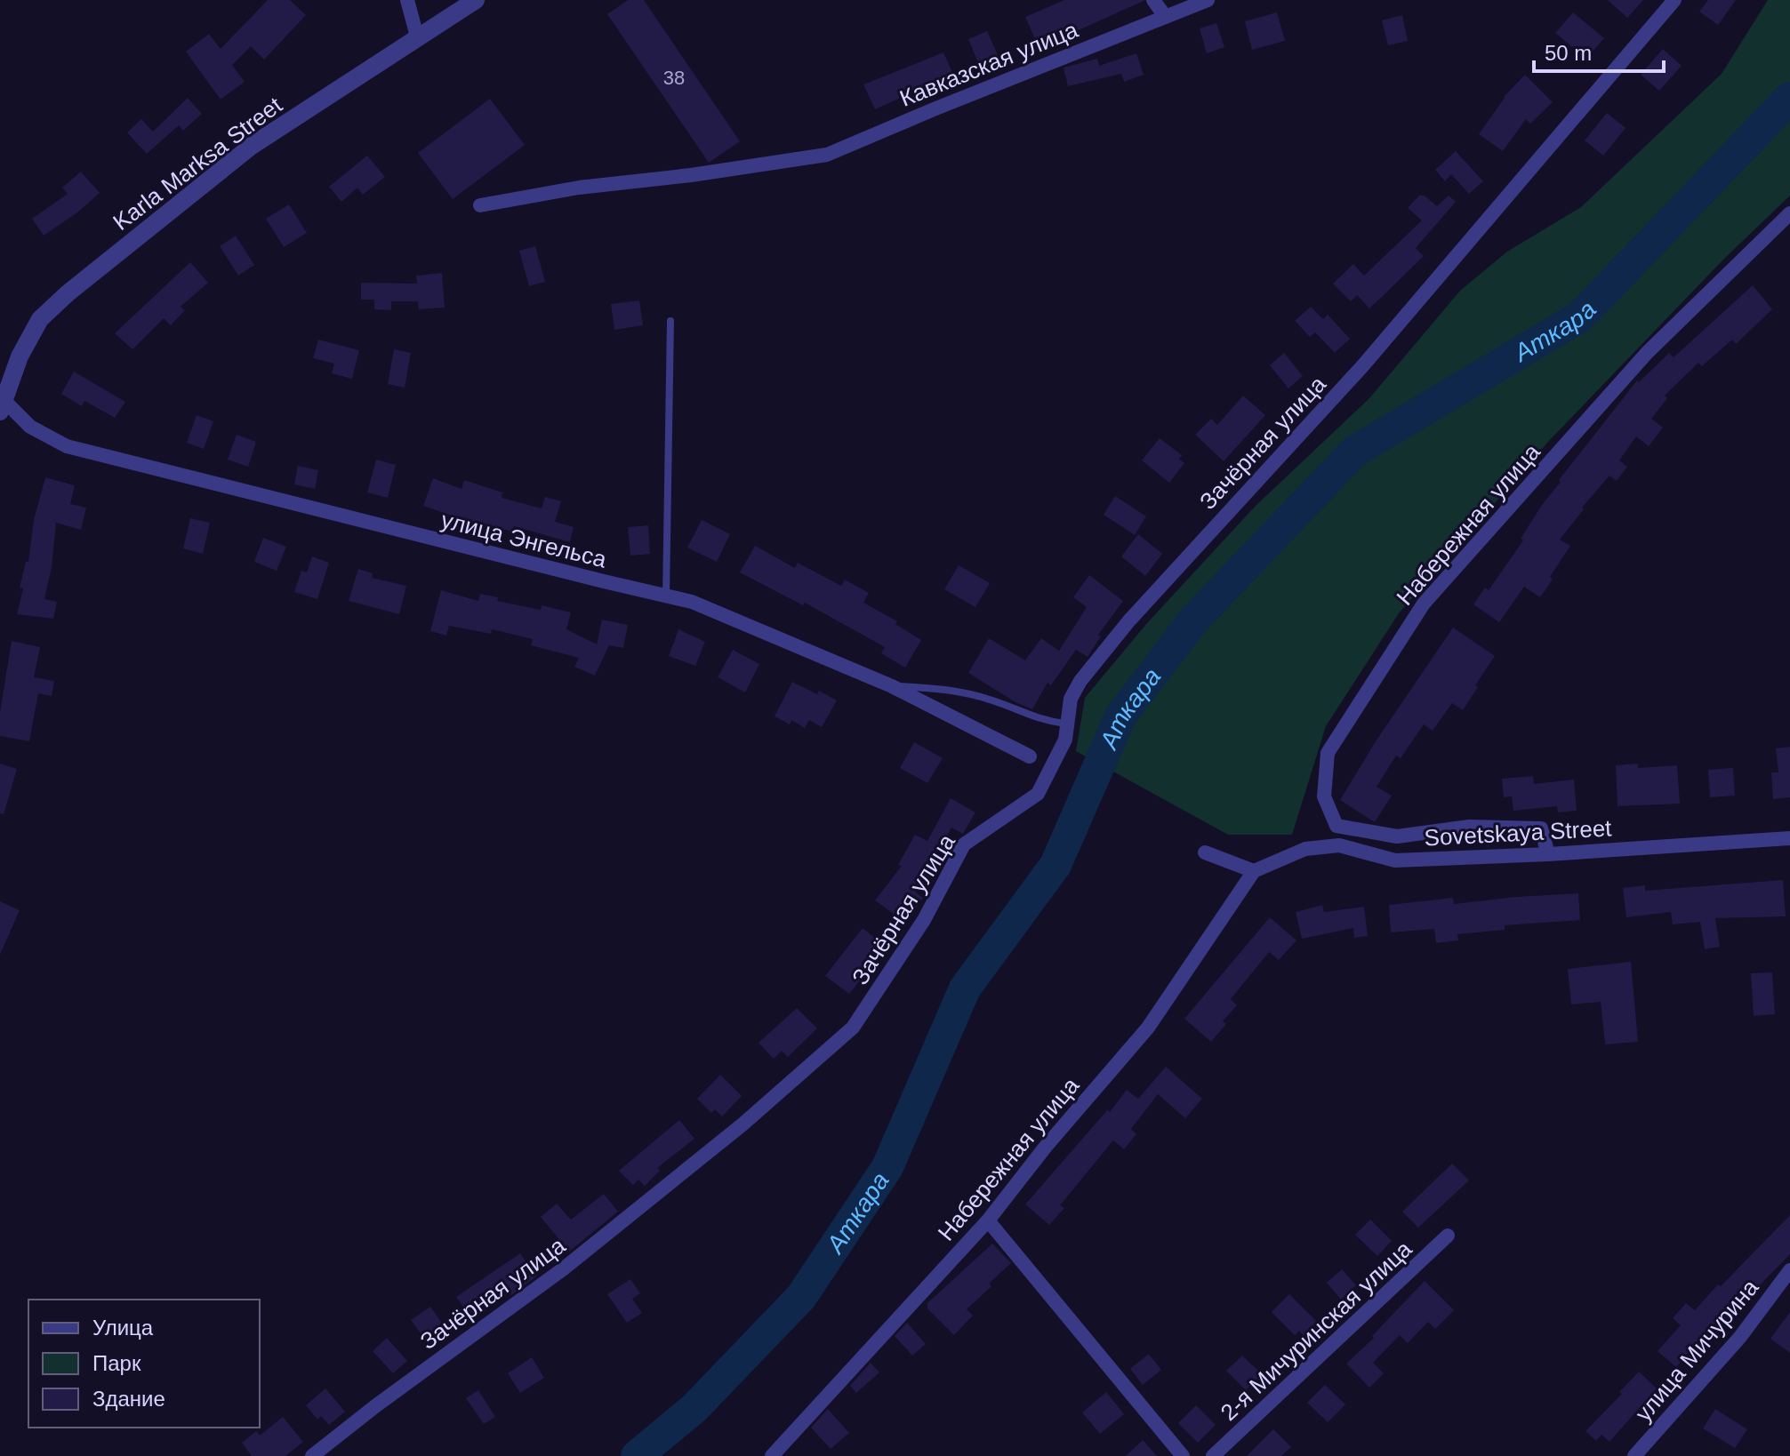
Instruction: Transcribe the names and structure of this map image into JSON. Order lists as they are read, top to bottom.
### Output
{
  "streets": {
    "street": [
      "Кавказская улица",
      "Karla Marksa Street",
      "Зачёрная улица",
      "Набережная улица",
      "улица Энгельса",
      "Sovetskaya Street",
      "2-я Мичуринская улица",
      "улица Мичурина"
    ]
  },
  "crossings": [
    ["Karla Marksa Street", "улица Энгельса"],
    ["Набережная улица", "Sovetskaya Street"]
  ],
  "water": ["Аткара"],
  "house_numbers": ["38"],
  "legend": ["Улица", "Парк", "Здание"],
  "scale_bar": "50 m"
}
